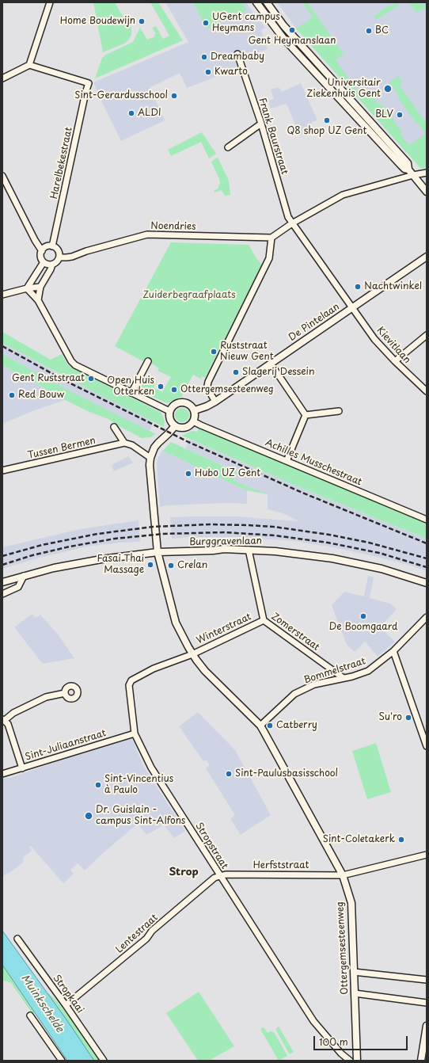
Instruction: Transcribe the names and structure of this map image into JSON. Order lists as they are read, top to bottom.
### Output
{
  "streets": {
    "street": [
      "Frank Baurstraat",
      "Harelbekestraat",
      "Noendries",
      "De Pintelaan",
      "Kievitlaan",
      "Tussen Bermen",
      "Achilles Musschestraat",
      "Burggravenlaan",
      "Winterstraat",
      "Zomerstraat",
      "Bommelstraat",
      "Sint-Juliaanstraat",
      "Stropstraat",
      "Herfststraat",
      "Lentestraat",
      "Ottergemsesteenweg",
      "Stropkaai"
    ]
  },
  "crossings": [
    ["Frank Baurstraat", "De Pintelaan"],
    ["Frank Baurstraat", "Kievitlaan"],
    ["Harelbekestraat", "Noendries"],
    ["De Pintelaan", "Kievitlaan"],
    ["De Pintelaan", "Achilles Musschestraat"],
    ["De Pintelaan", "Ottergemsesteenweg"],
    ["Achilles Musschestraat", "Ottergemsesteenweg"],
    ["Burggravenlaan", "Zomerstraat"],
    ["Burggravenlaan", "Ottergemsesteenweg"],
    ["Winterstraat", "Zomerstraat"],
    ["Winterstraat", "Stropstraat"],
    ["Winterstraat", "Ottergemsesteenweg"],
    ["Zomerstraat", "Bommelstraat"],
    ["Bommelstraat", "Ottergemsesteenweg"],
    ["Sint-Juliaanstraat", "Stropstraat"],
    ["Stropstraat", "Herfststraat"],
    ["Stropstraat", "Lentestraat"],
    ["Stropstraat", "Ottergemsesteenweg"],
    ["Herfststraat", "Lentestraat"],
    ["Herfststraat", "Ottergemsesteenweg"],
    ["Lentestraat", "Stropkaai"]
  ],
  "districts": ["Strop"],
  "water": ["Muinkschelde"],
  "parks": ["Zuiderbegraafplaats"],
  "places": [
    "Home Boudewijn",
    "UGent campus Heymans",
    "Gent Heymanslaan",
    "BC",
    "Dreambaby",
    "Kwarto",
    "Universitair Ziekenhuis Gent",
    "Sint-Gerardusschool",
    "ALDI",
    "BLV",
    "Q8 shop UZ Gent",
    "Nachtwinkel",
    "Ruststraat Nieuw Gent",
    "Slagerij Dessein",
    "Gent Ruststraat",
    "Open Huis Otterken",
    "Ottergemsesteenweg",
    "Red Bouw",
    "Hubo UZ Gent",
    "Fasai Thai Massage",
    "Crelan",
    "De Boomgaard",
    "Su'ro",
    "Catberry",
    "Sint-Paulusbasisschool",
    "Sint-Vincentius à Paulo",
    "Dr. Guislain - campus Sint-Alfons",
    "Sint-Coletakerk"
  ],
  "scale_bar": "100 m"
}
